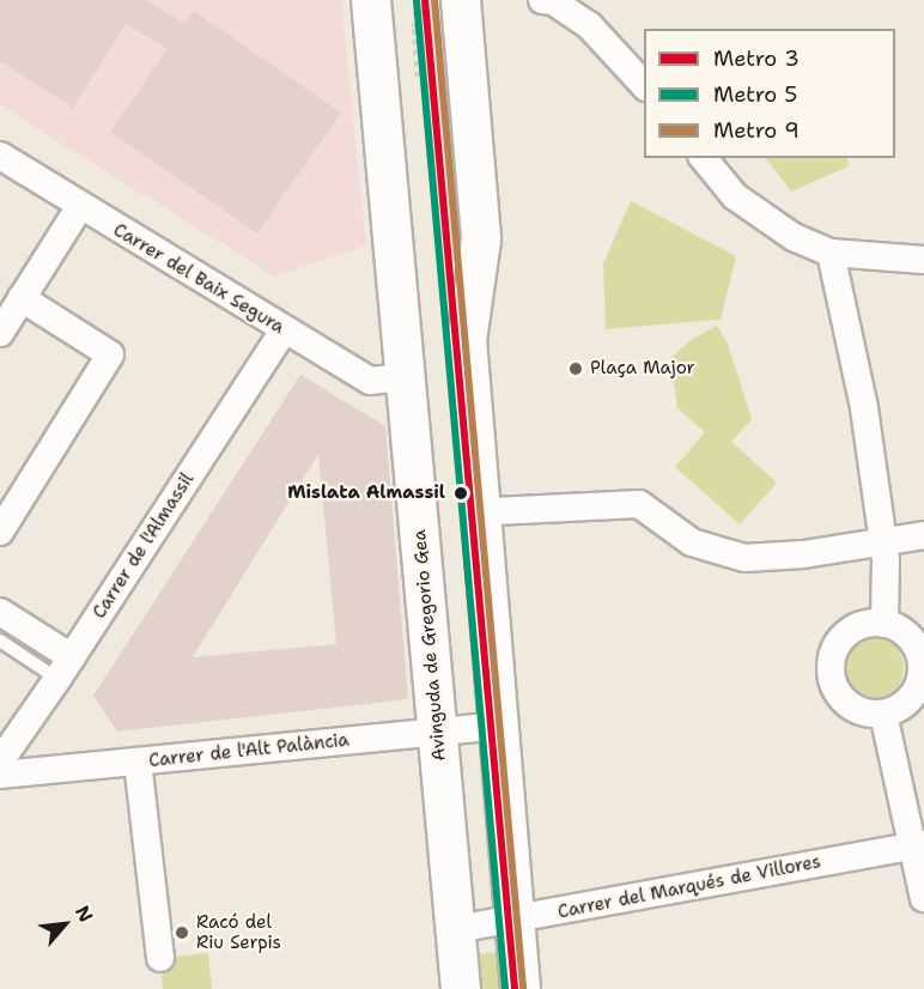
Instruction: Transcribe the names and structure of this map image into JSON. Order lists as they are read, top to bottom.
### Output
{
  "streets": {
    "street": [
      "Carrer del Baix Segura",
      "Carrer de l'Almassil",
      "Avinguda de Gregorio Gea",
      "Carrer de l'Alt Palància",
      "Carrer del Marqués de Villores"
    ]
  },
  "crossings": [
    ["Carrer del Baix Segura", "Carrer de l'Almassil"],
    ["Carrer del Baix Segura", "Avinguda de Gregorio Gea"],
    ["Avinguda de Gregorio Gea", "Carrer de l'Alt Palància"],
    ["Avinguda de Gregorio Gea", "Carrer del Marqués de Villores"]
  ],
  "places": ["Plaça Major", "Mislata Almassil", "Racó del Riu Serpis"],
  "lines": ["metro line 3", "metro line 9", "metro line 5"],
  "legend": ["Metro 3", "Metro 5", "Metro 9"],
  "north": "top right"
}
